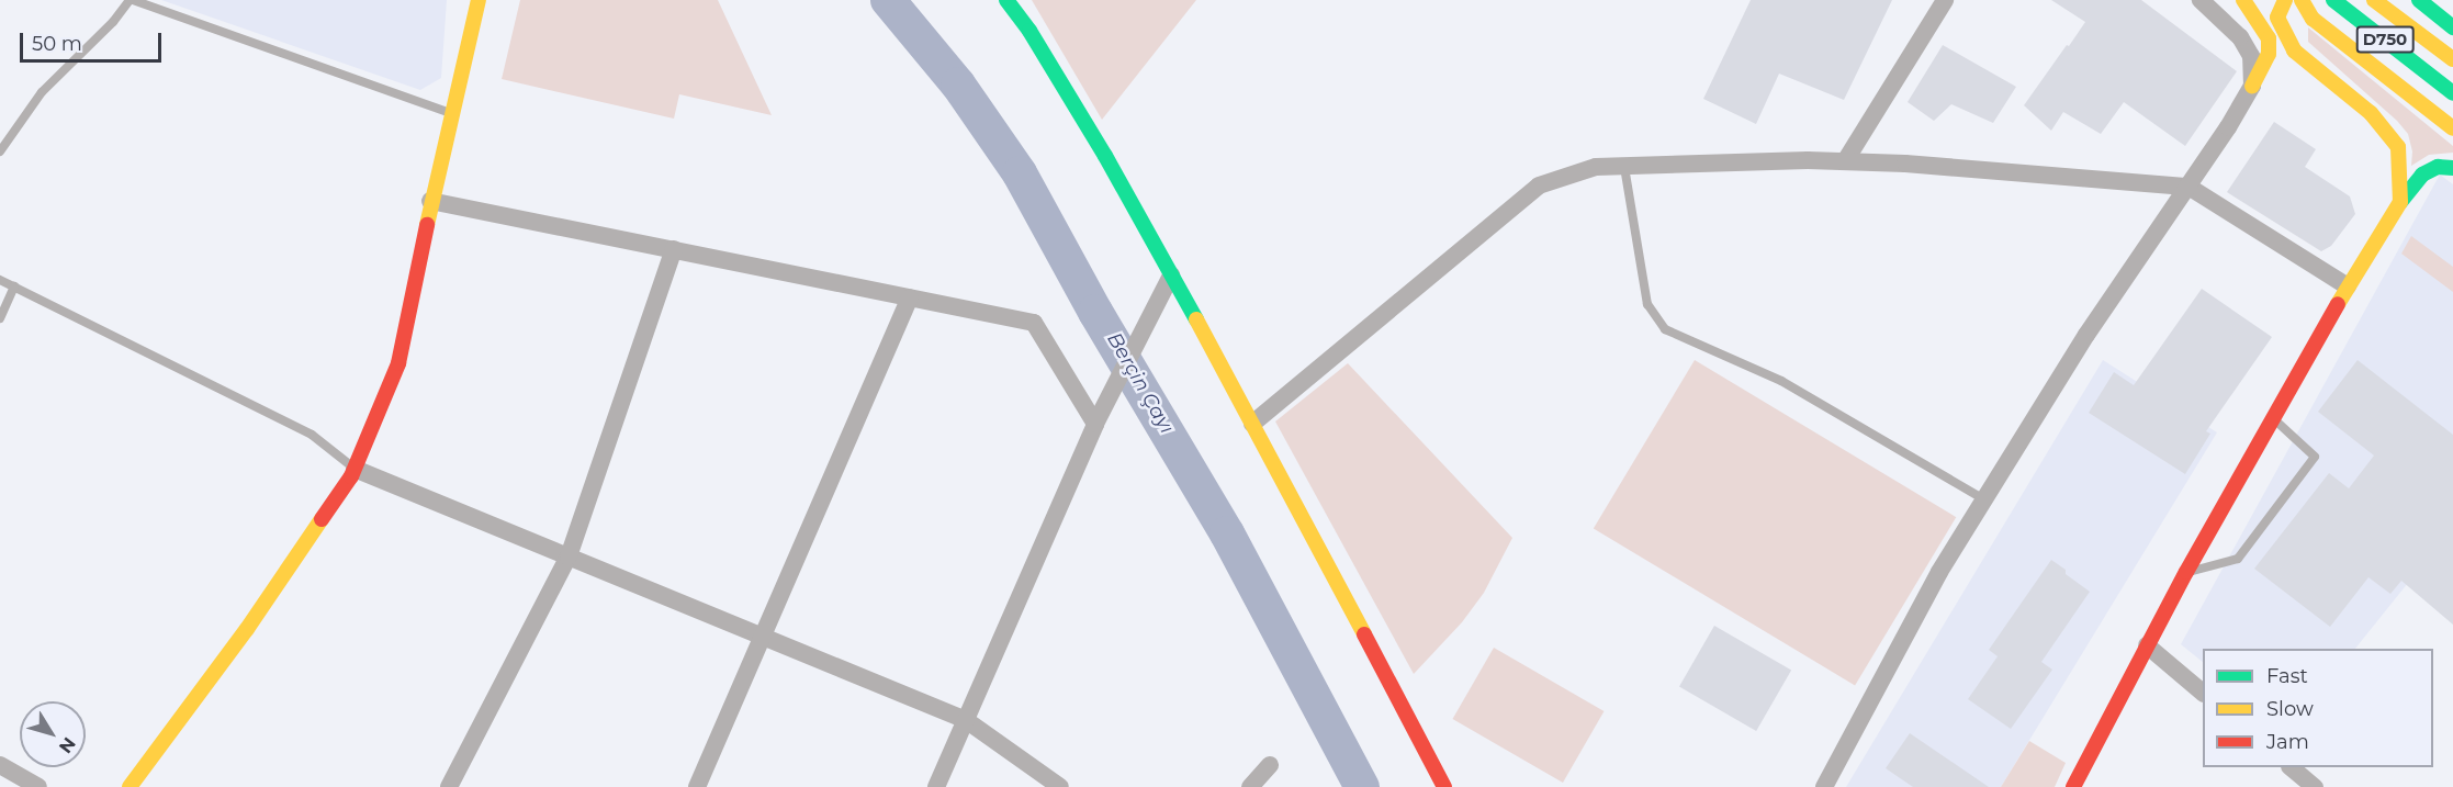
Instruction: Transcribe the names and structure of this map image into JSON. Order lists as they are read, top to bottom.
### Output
{
  "streets": {
    "main road": ["D750"]
  },
  "water": ["Berçin Çayı"],
  "legend": ["Fast", "Slow", "Jam"],
  "scale_bar": "50 m",
  "north": "bottom right"
}
